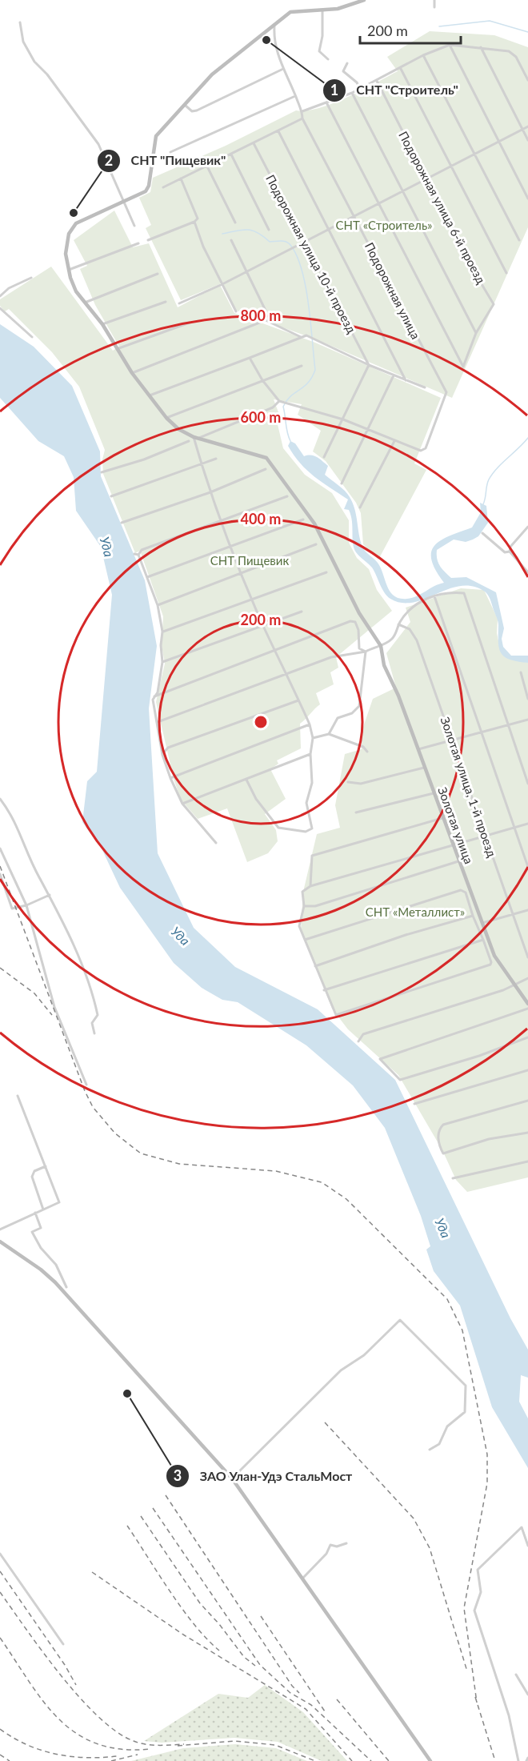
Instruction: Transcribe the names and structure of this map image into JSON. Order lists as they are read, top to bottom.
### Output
{
  "streets": {
    "street": [
      "Подорожная улица 6-й проезд",
      "Подорожная улица 10-й проезд",
      "Подорожная улица",
      "Золотая улица, 1-й проезд",
      "Золотая улица"
    ]
  },
  "water": ["Уда"],
  "parks": ["СНТ «Строитель»", "СНТ Пищевик", "СНТ «Металлист»"],
  "places": ["СНТ \"Строитель\"", "СНТ \"Пищевик\"", "ЗАО Улан-Удэ СтальМост"],
  "scale_bar": "200 m",
  "rings": [
    "800 m",
    "600 m",
    "400 m",
    "200 m"
  ]
}
